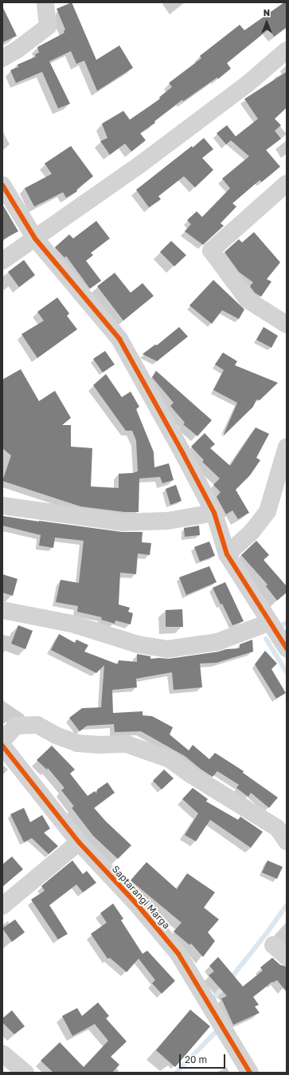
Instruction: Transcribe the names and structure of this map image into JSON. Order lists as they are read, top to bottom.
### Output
{
  "streets": {
    "street": ["Saptarangi Marga"]
  },
  "scale_bar": "20 m",
  "north": "top"
}
